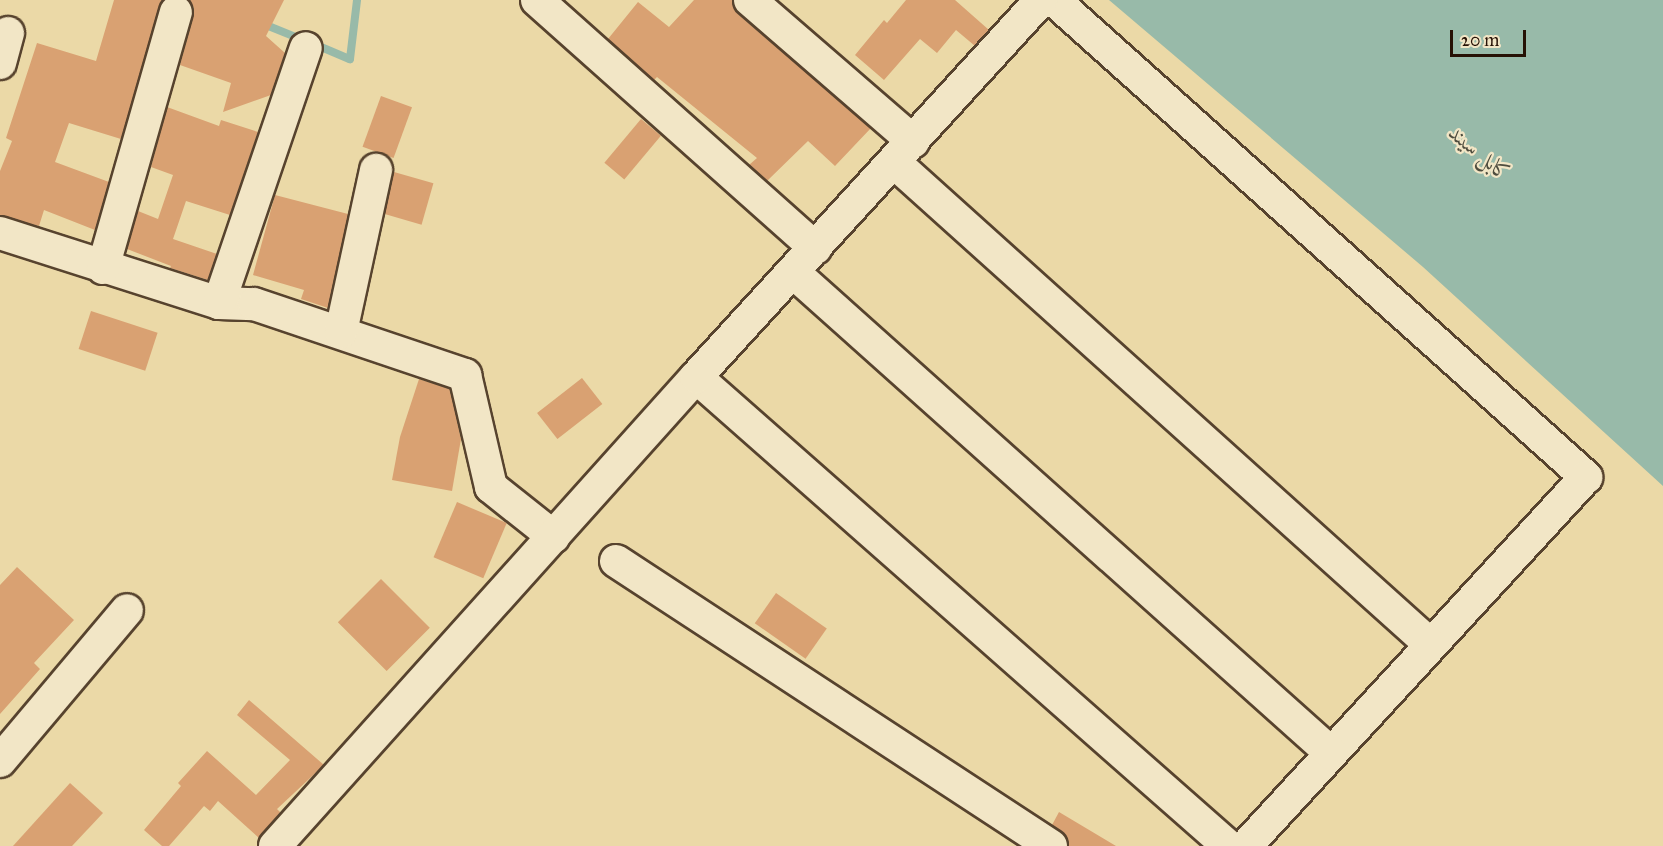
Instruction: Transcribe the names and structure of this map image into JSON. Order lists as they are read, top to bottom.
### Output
{
  "water": ["کابل سيند"],
  "scale_bar": "20 m"
}
